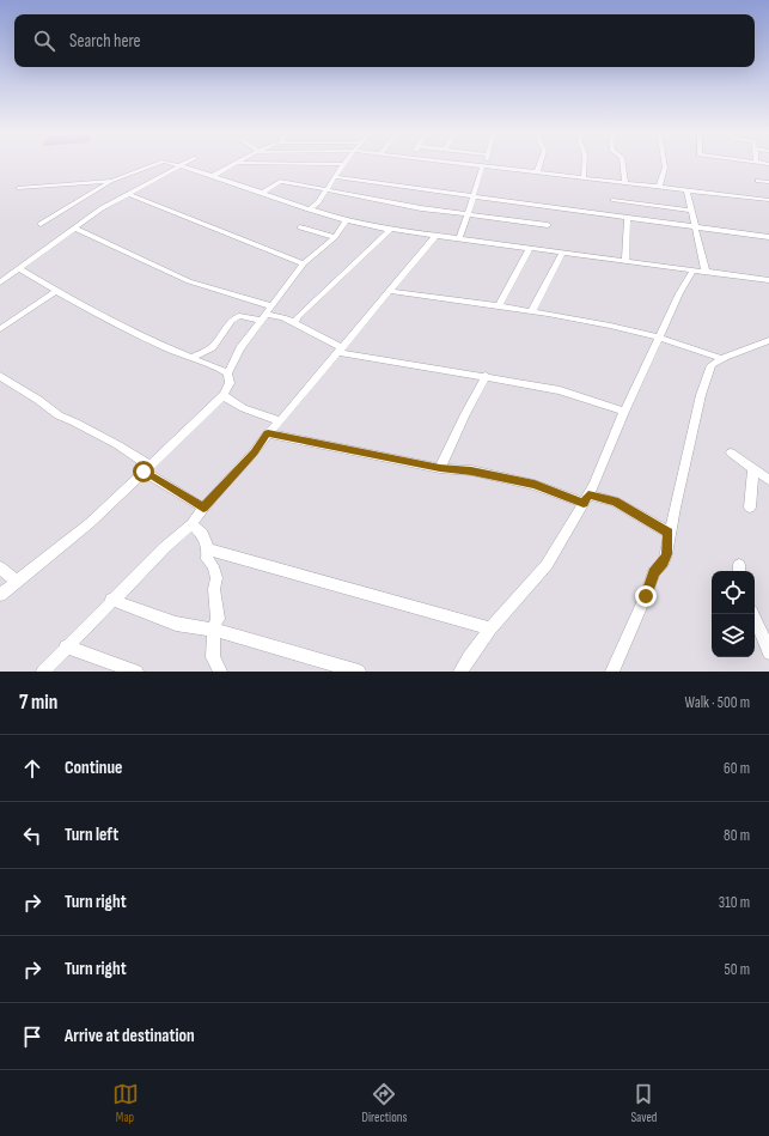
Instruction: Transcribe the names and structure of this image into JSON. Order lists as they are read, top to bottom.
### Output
{
  "page": {
    "search": "Search here",
    "heading": ["7 min", "Walk · 500 m"],
    "list": [
      ["Continue", "60 m"],
      ["Turn left", "80 m"],
      ["Turn right", "310 m"],
      ["Turn right", "50 m"],
      "Arrive at destination"
    ],
    "nav": ["Map", "Directions", "Saved"]
  }
}
